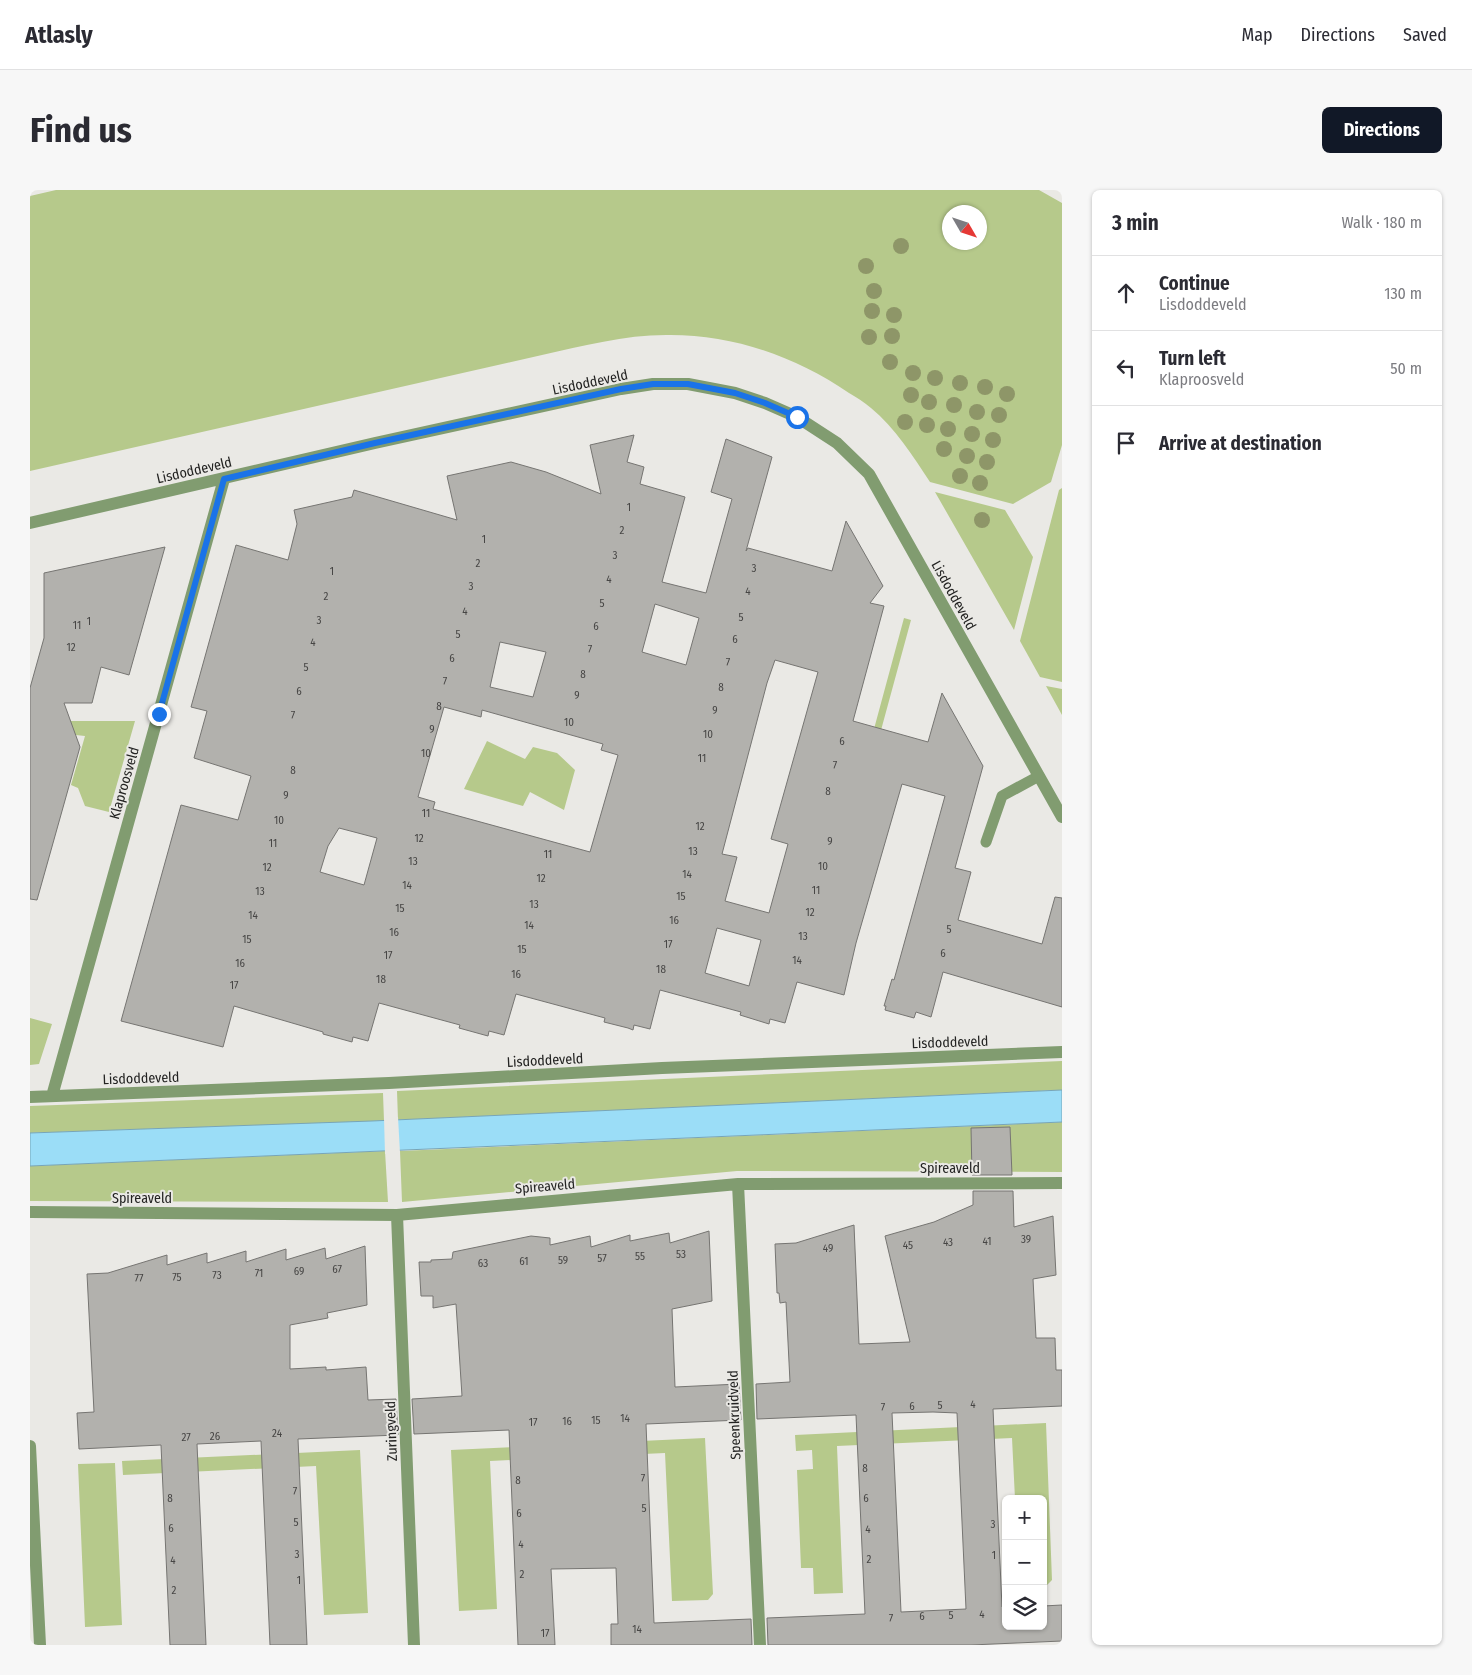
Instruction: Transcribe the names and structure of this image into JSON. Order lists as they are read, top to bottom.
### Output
{
  "streets": {
    "street": [
      "Lisdoddeveld",
      "Klaproosveld",
      "Spireaveld",
      "Speenkruidveld",
      "Zuringveld"
    ]
  },
  "crossings": [
    ["Lisdoddeveld", "Klaproosveld"],
    ["Spireaveld", "Speenkruidveld"],
    ["Spireaveld", "Zuringveld"]
  ],
  "house_numbers": [
    "1",
    "2",
    "1",
    "3",
    "2",
    "3",
    "1",
    "4",
    "3",
    "4",
    "2",
    "5",
    "4",
    "5",
    "3",
    "1",
    "11",
    "6",
    "5",
    "6",
    "4",
    "12",
    "7",
    "6",
    "7",
    "5",
    "8",
    "7",
    "8",
    "6",
    "9",
    "8",
    "9",
    "7",
    "10",
    "9",
    "10",
    "6",
    "10",
    "11",
    "7",
    "8",
    "8",
    "9",
    "11",
    "10",
    "12",
    "12",
    "9",
    "11",
    "13",
    "11",
    "13",
    "10",
    "12",
    "14",
    "12",
    "14",
    "11",
    "13",
    "15",
    "13",
    "15",
    "12",
    "14",
    "16",
    "14",
    "5",
    "16",
    "13",
    "15",
    "17",
    "15",
    "6",
    "17",
    "14",
    "16",
    "18",
    "16",
    "18",
    "17",
    "39",
    "41",
    "43",
    "45",
    "49",
    "53",
    "55",
    "57",
    "59",
    "61",
    "63",
    "67",
    "69",
    "71",
    "73",
    "75",
    "77",
    "4",
    "5",
    "6",
    "7",
    "14",
    "15",
    "16",
    "17",
    "24",
    "26",
    "27",
    "8",
    "7",
    "8",
    "7",
    "8",
    "6",
    "5",
    "6",
    "5",
    "3",
    "6",
    "4",
    "4",
    "3",
    "1",
    "2",
    "4",
    "2",
    "1",
    "2",
    "4",
    "5",
    "6",
    "7",
    "14",
    "17"
  ],
  "north": "bottom right",
  "page": {
    "header": "Atlasly",
    "nav": ["Map", "Directions", "Saved"],
    "buttons": "Directions",
    "title": "Find us",
    "heading": ["3 min", "Walk · 180 m"],
    "list": [
      ["Continue", "Lisdoddeveld", "130 m"],
      ["Turn left", "Klaproosveld", "50 m"],
      "Arrive at destination"
    ],
    "map_buttons": ["+", "−"]
  }
}
